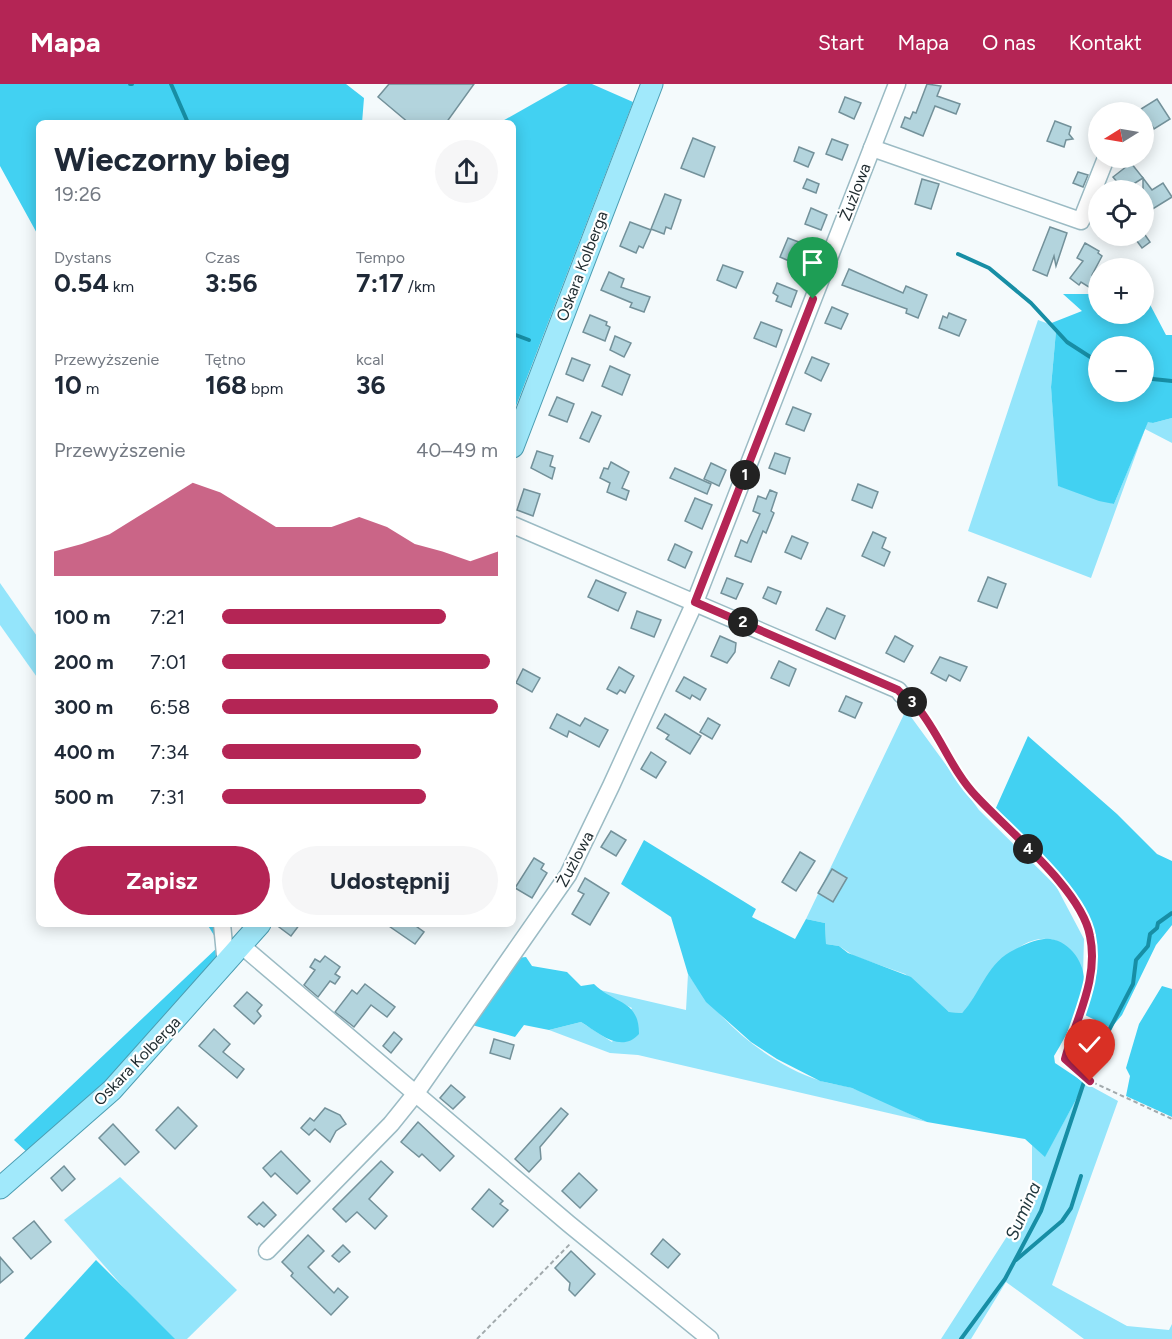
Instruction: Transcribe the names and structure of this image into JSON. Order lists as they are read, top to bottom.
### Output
{
  "streets": {
    "main road": ["Oskara Kolberga"],
    "street": ["Żużlowa"]
  },
  "water": ["Sumina"],
  "north": "left",
  "page": {
    "header": "Mapa",
    "nav": [
      "Start",
      "Mapa",
      "O nas",
      "Kontakt"
    ],
    "map_buttons": ["+", "−"],
    "heading": ["Wieczorny bieg", "19:26"],
    "stats": [
      ["Dystans", "0.54 km"],
      ["Czas", "3:56"],
      ["Tempo", "7:17 /km"],
      ["Przewyższenie", "10 m"],
      ["Tętno", "168 bpm"],
      ["kcal", "36"]
    ],
    "chart": ["Przewyższenie", "40–49 m"],
    "pins": [
      "1",
      "2",
      "3",
      "4"
    ],
    "list": [
      {
        "name": "100 m",
        "note": "7:21"
      },
      {
        "name": "200 m",
        "note": "7:01"
      },
      {
        "name": "300 m",
        "note": "6:58"
      },
      {
        "name": "400 m",
        "note": "7:34"
      },
      {
        "name": "500 m",
        "note": "7:31"
      }
    ],
    "buttons": ["Zapisz", "Udostępnij"]
  }
}
